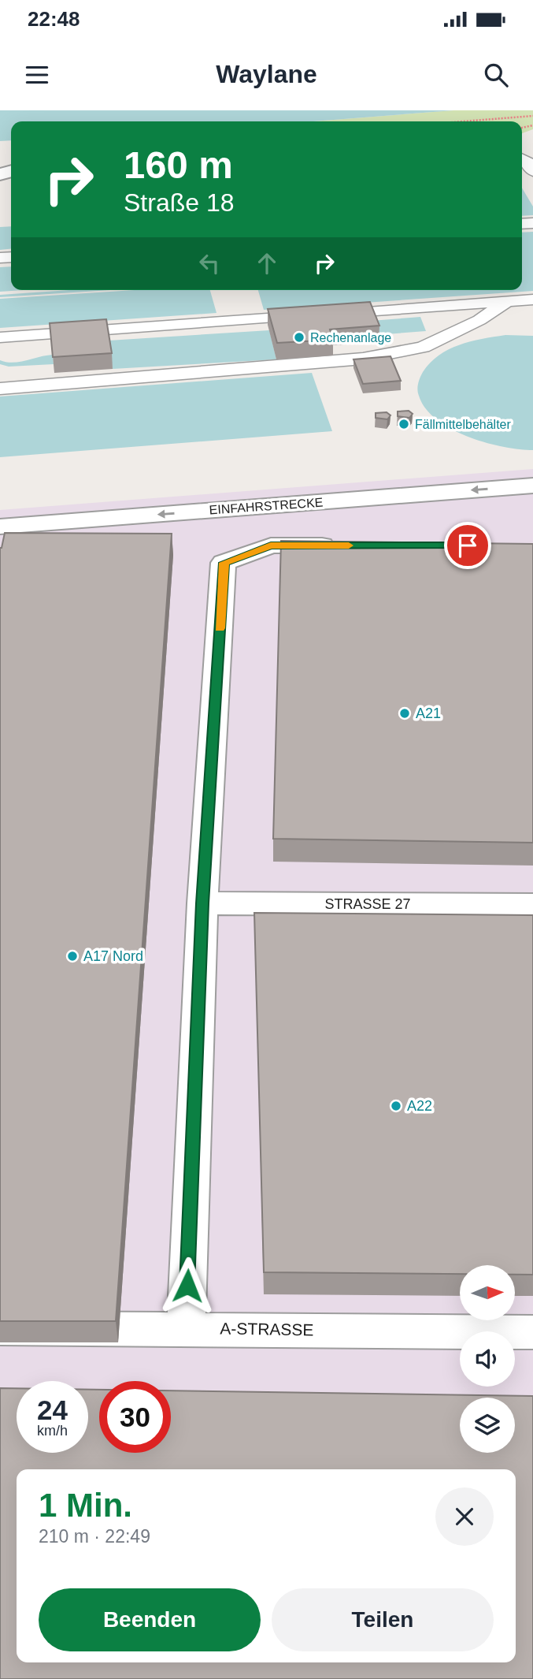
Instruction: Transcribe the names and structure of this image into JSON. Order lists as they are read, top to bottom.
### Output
{
  "streets": {
    "street": ["EINFAHRSTRECKE", "STRASSE 27", "A-STRASSE"]
  },
  "places": [
    "Rechenanlage",
    "Fällmittelbehälter",
    "A21",
    "A17 Nord",
    "A22"
  ],
  "north": "right",
  "page": {
    "status": "22:48",
    "header": "Waylane",
    "turn": ["160 m", "Straße 18"],
    "speed": "24 km/h",
    "limit": "30",
    "heading": ["1 Min.", "210 m · 22:49"],
    "buttons": ["Beenden", "Teilen"]
  }
}
